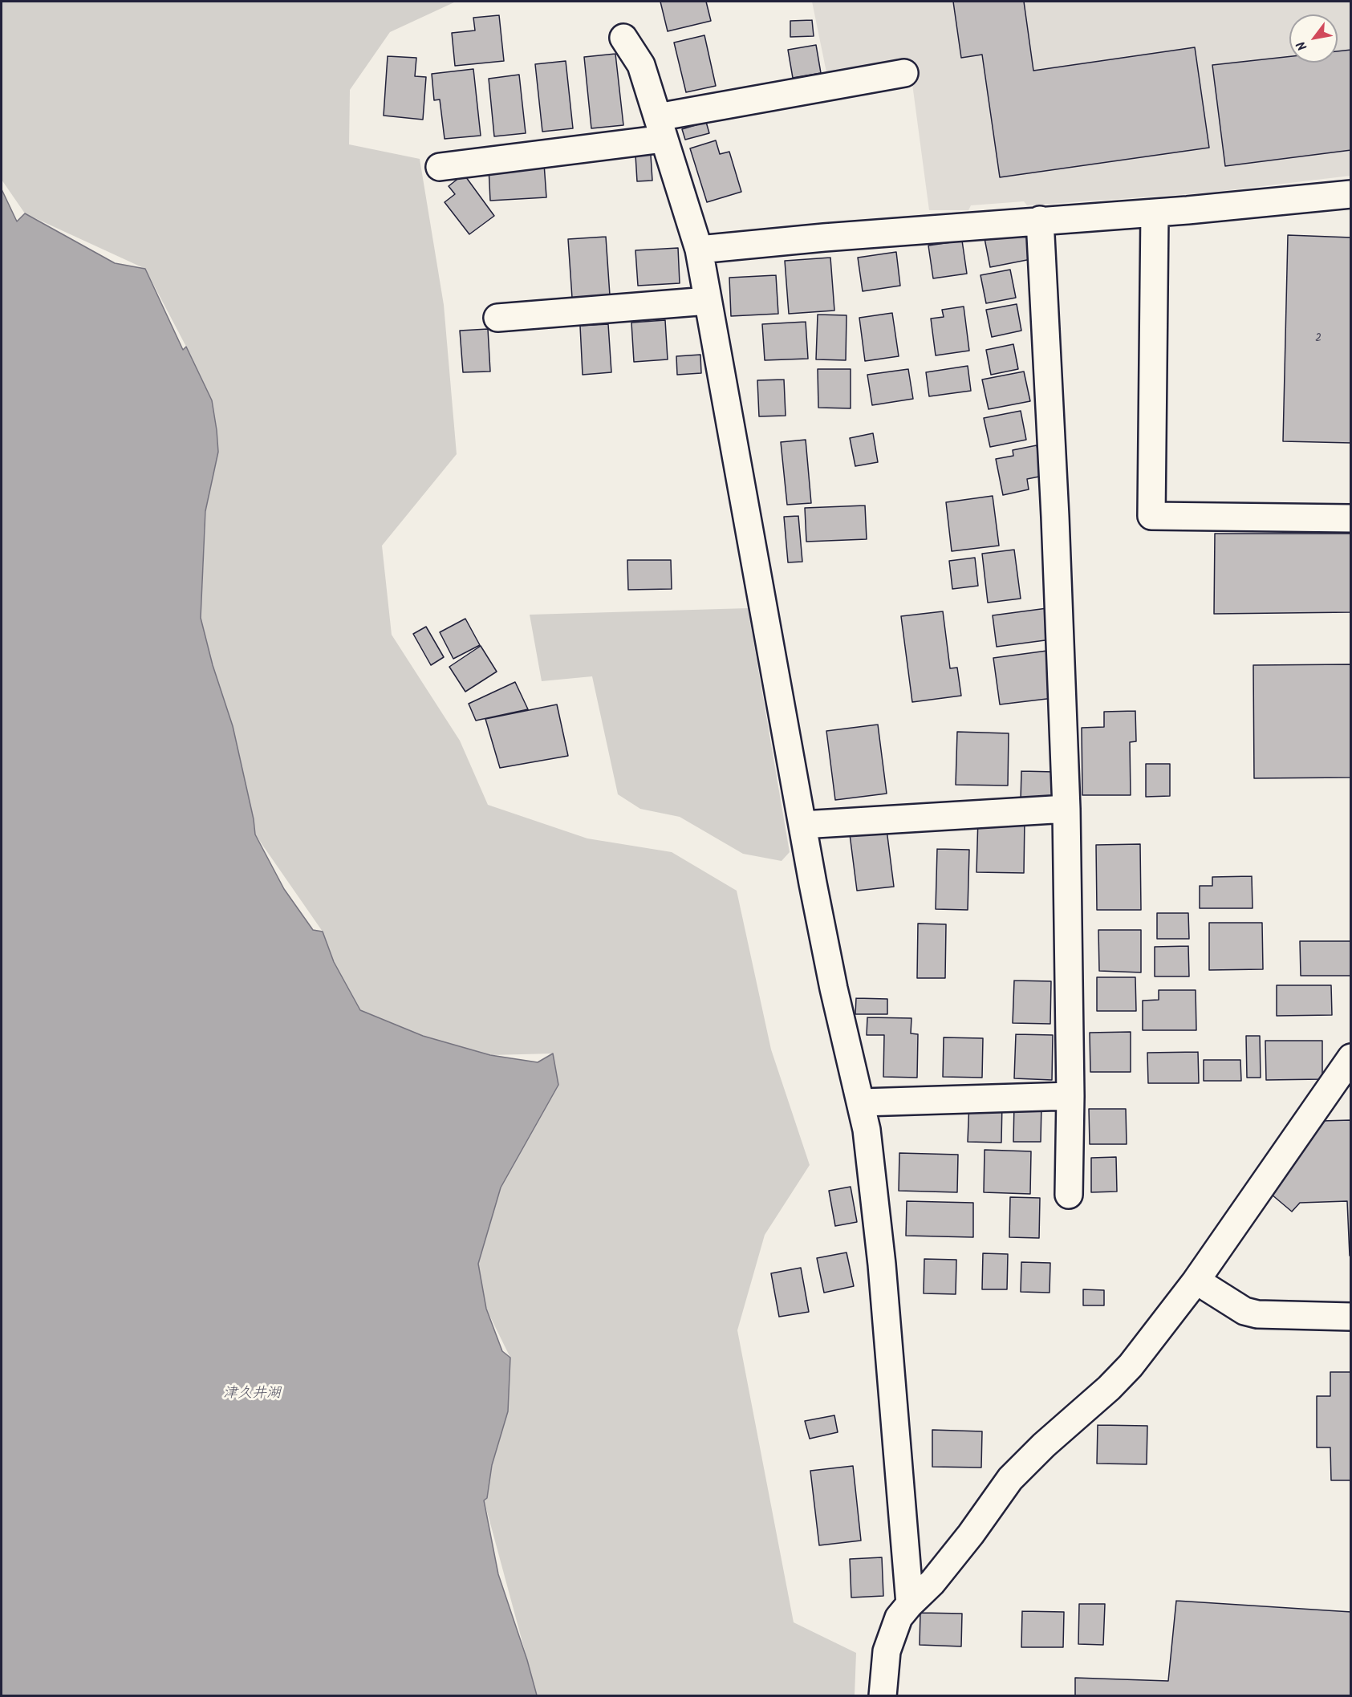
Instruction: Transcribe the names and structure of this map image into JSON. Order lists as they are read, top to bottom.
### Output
{
  "water": ["津久井湖"],
  "house_numbers": ["2"],
  "north": "bottom left"
}
